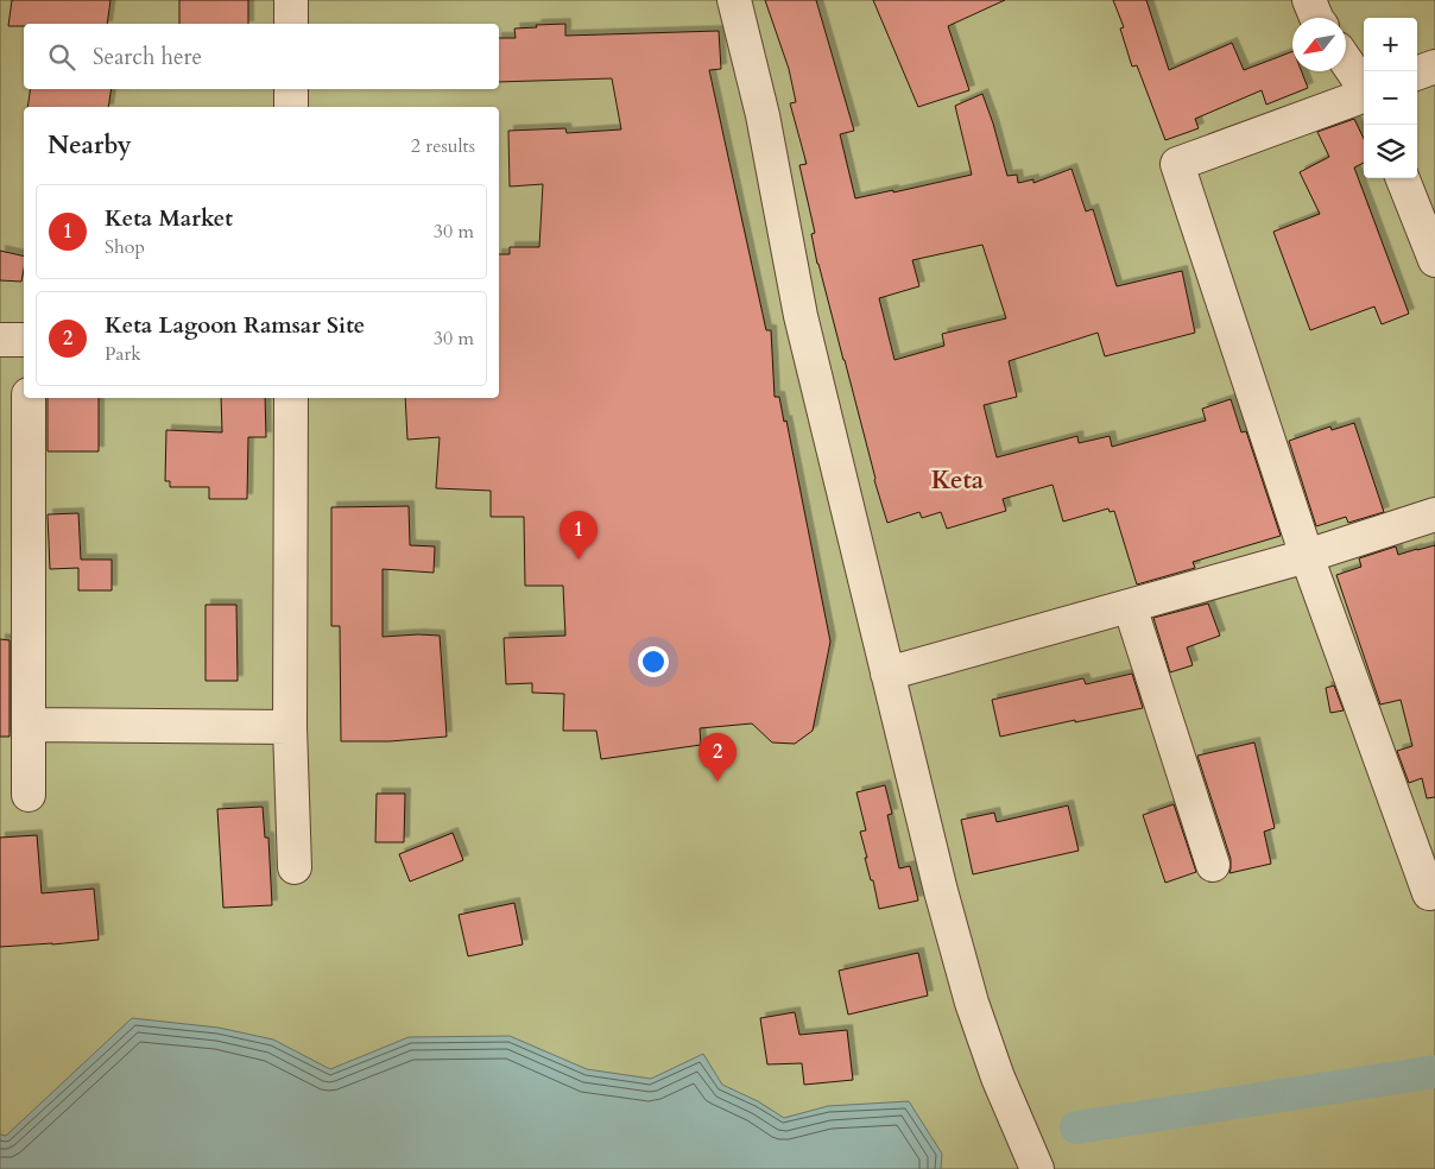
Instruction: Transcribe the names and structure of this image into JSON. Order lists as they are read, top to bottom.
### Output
{
  "districts": ["Keta"],
  "north": "bottom left",
  "page": {
    "map_buttons": ["+", "−"],
    "search": "Search here",
    "heading": ["Nearby", "2 results"],
    "list": [
      {
        "mark": "1",
        "name": "Keta Market",
        "note": "Shop",
        "value": "30 m"
      },
      {
        "mark": "2",
        "name": "Keta Lagoon Ramsar Site",
        "note": "Park",
        "value": "30 m"
      }
    ],
    "pins": ["1", "2"]
  }
}
